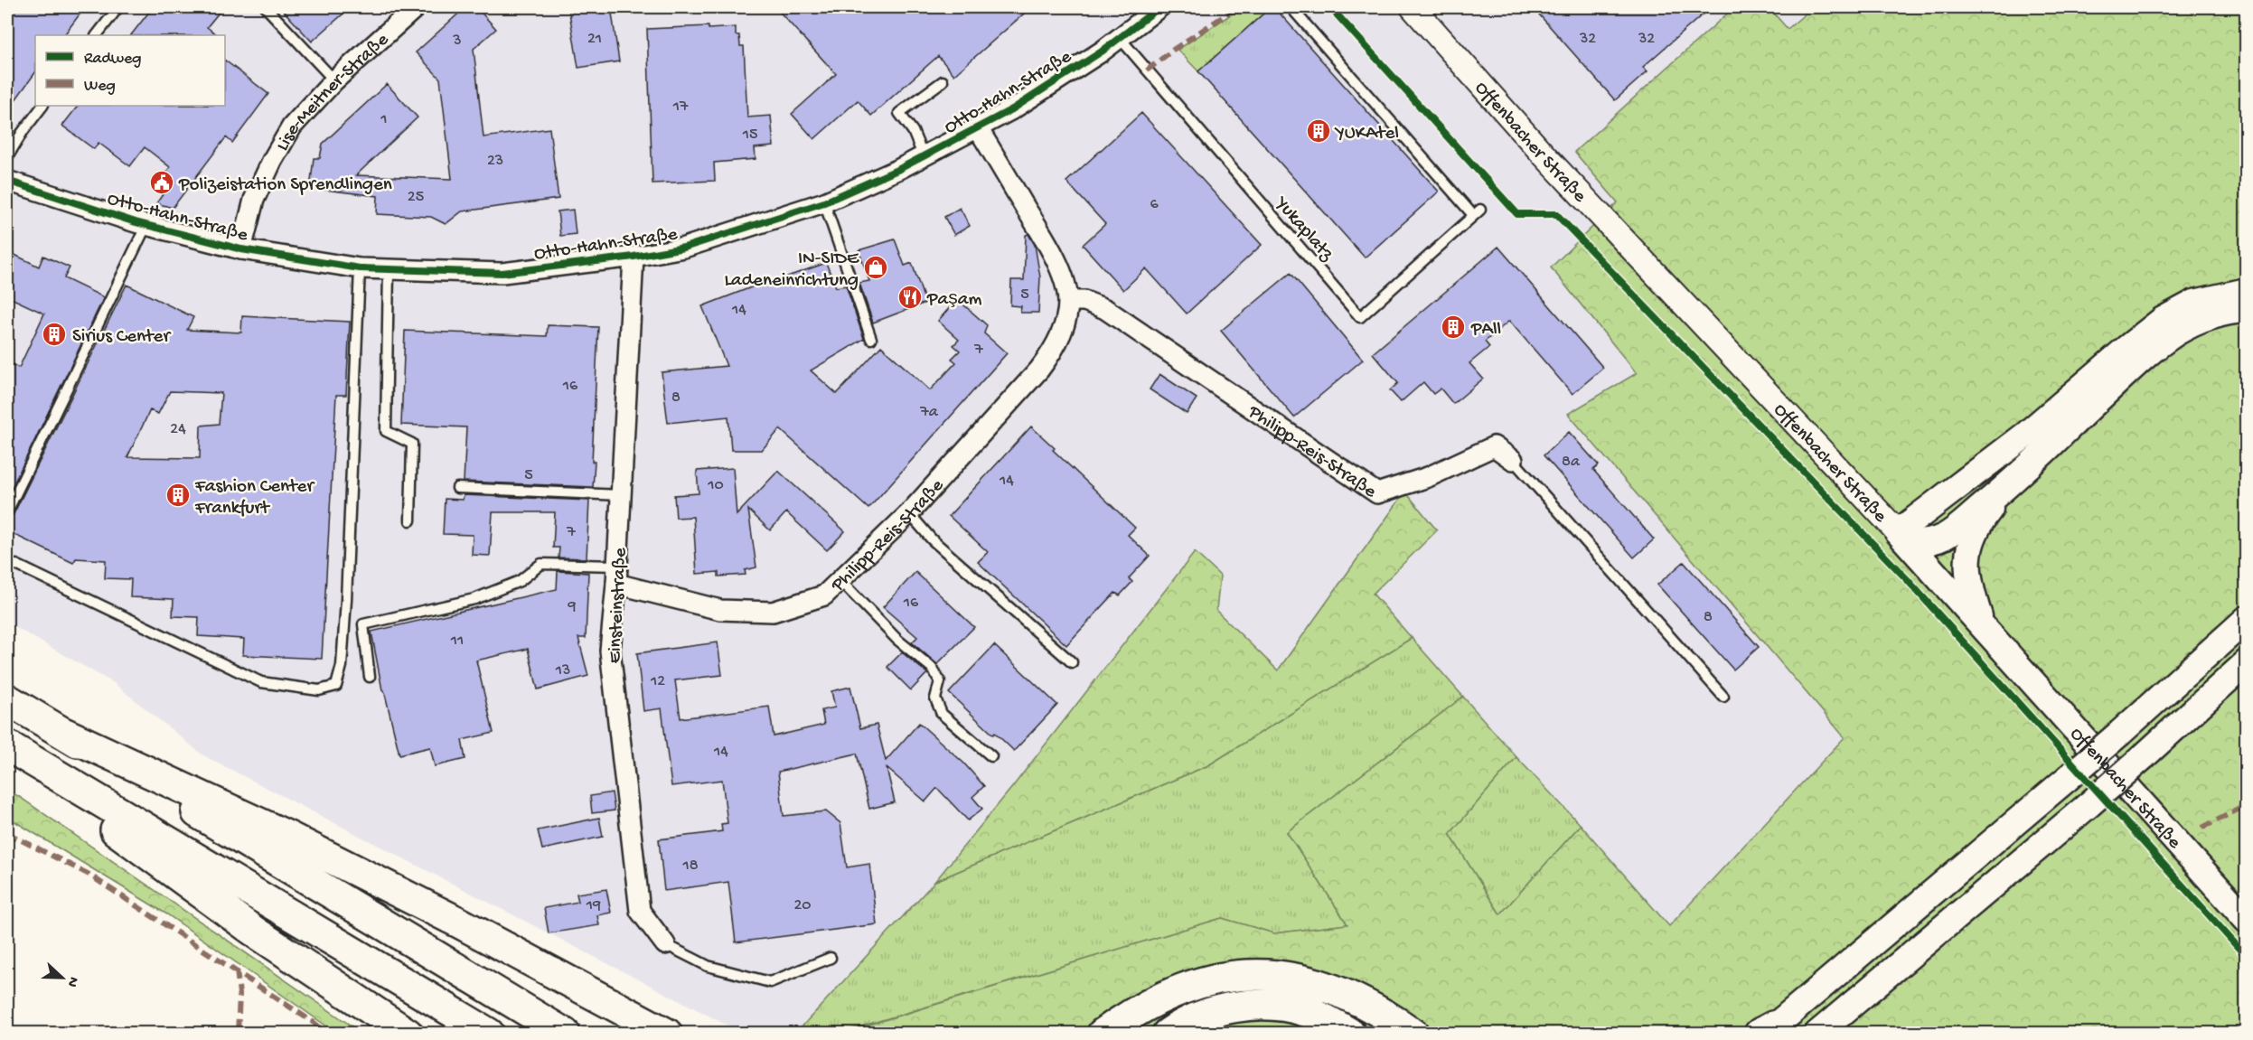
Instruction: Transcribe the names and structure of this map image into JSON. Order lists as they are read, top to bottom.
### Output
{
  "streets": {
    "main road": ["Offenbacher Straße"],
    "street": [
      "Otto-Hahn-Straße",
      "Lise-Meitner-Straße",
      "Philipp-Reis-Straße",
      "Einsteinstraße"
    ],
    "lane": ["Yukaplatz"]
  },
  "crossings": [
    ["Otto-Hahn-Straße", "Lise-Meitner-Straße"],
    ["Otto-Hahn-Straße", "Yukaplatz"],
    ["Otto-Hahn-Straße", "Philipp-Reis-Straße"],
    ["Otto-Hahn-Straße", "Einsteinstraße"],
    ["Philipp-Reis-Straße", "Einsteinstraße"]
  ],
  "places": {
    "building": [
      "YUKAtel",
      "PAll",
      "Sirius Center",
      "Fashion Center Frankfurt"
    ],
    "public building": ["Polizeistation Sprendlingen"],
    "shop": ["IN-SIDE Ladeneinrichtung"],
    "restaurant": ["Paşam"]
  },
  "house_numbers": [
    "21",
    "32",
    "32",
    "3",
    "17",
    "1",
    "15",
    "23",
    "25",
    "6",
    "5",
    "14",
    "7",
    "16",
    "8",
    "7a",
    "24",
    "8a",
    "5",
    "14",
    "10",
    "7",
    "16",
    "9",
    "8",
    "11",
    "13",
    "12",
    "14",
    "18",
    "19",
    "20"
  ],
  "legend": ["Radweg", "Weg"],
  "north": "right"
}
